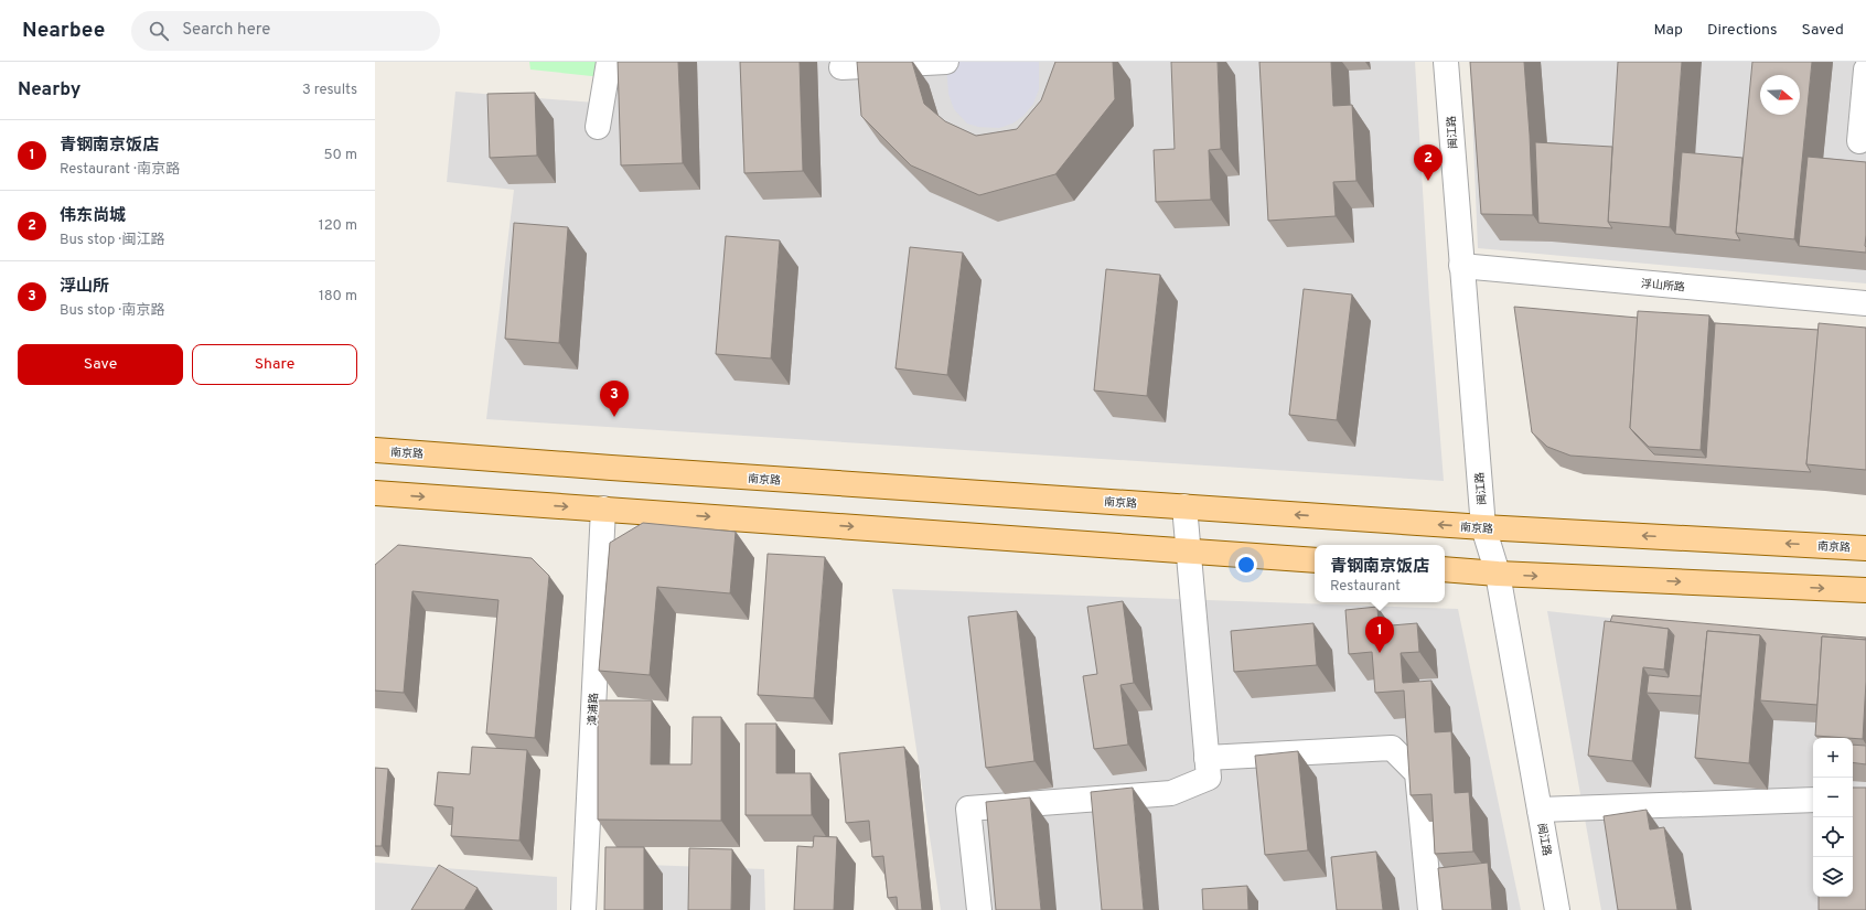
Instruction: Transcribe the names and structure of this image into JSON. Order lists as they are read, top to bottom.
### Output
{
  "streets": {
    "main road": ["南京路"],
    "street": ["闽江路", "浮山所路", "漳浦路"]
  },
  "crossings": [
    ["闽江路", "浮山所路"],
    ["闽江路", "南京路"]
  ],
  "north": "right",
  "page": {
    "header": "Nearbee",
    "search": "Search here",
    "nav": ["Map", "Directions", "Saved"],
    "heading": ["Nearby", "3 results"],
    "list": [
      {
        "mark": "1",
        "name": "青钢南京饭店",
        "note": "Restaurant · 南京路",
        "value": "50 m"
      },
      {
        "mark": "2",
        "name": "伟东尚城",
        "note": "Bus stop · 闽江路",
        "value": "120 m"
      },
      {
        "mark": "3",
        "name": "浮山所",
        "note": "Bus stop · 南京路",
        "value": "180 m"
      }
    ],
    "pins": ["2", "3", "1"],
    "buttons": ["Save", "Share"],
    "popup": ["青钢南京饭店", "Restaurant"],
    "map_buttons": ["+", "−"]
  }
}
